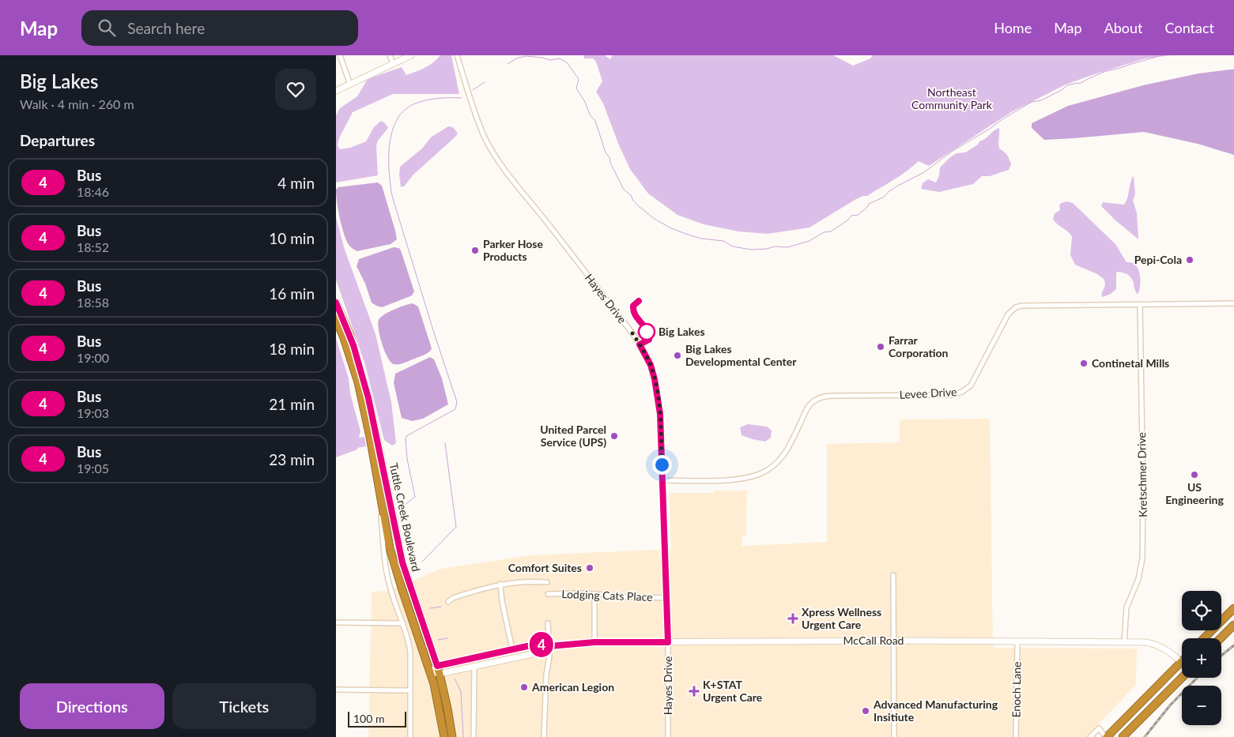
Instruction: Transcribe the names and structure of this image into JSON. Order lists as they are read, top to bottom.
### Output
{
  "streets": {
    "highway": ["Tuttle Creek Boulevard"],
    "main road": ["McCall Road"],
    "street": [
      "Hayes Drive",
      "Levee Drive",
      "Kretschmer Drive",
      "Lodging Cats Place",
      "Enoch Lane"
    ]
  },
  "crossings": [
    ["Hayes Drive", "Levee Drive"],
    ["Hayes Drive", "Lodging Cats Place"],
    ["Hayes Drive", "McCall Road"],
    ["Levee Drive", "Kretschmer Drive"],
    ["Kretschmer Drive", "McCall Road"],
    ["Tuttle Creek Boulevard", "McCall Road"],
    ["McCall Road", "Enoch Lane"]
  ],
  "parks": ["Northeast Community Park"],
  "places": {
    "other": [
      "Parker Hose Products",
      "Pepi-Cola",
      "Big Lakes",
      "Farrar Corporation",
      "Big Lakes Developmental Center",
      "Continetal Mills",
      "United Parcel Service (UPS)",
      "US Engineering",
      "Comfort Suites",
      "American Legion",
      "Advanced Manufacturing Insitiute"
    ],
    "health": ["Xpress Wellness Urgent Care", "K+STAT Urgent Care"]
  },
  "lines": ["bus line 4"],
  "scale_bar": "100 m",
  "page": {
    "header": "Map",
    "search": "Search here",
    "nav": [
      "Home",
      "Map",
      "About",
      "Contact"
    ],
    "heading": [
      ["Big Lakes", "Walk · 4 min · 260 m"],
      "Departures"
    ],
    "on_map": "4",
    "list": [
      {
        "mark": "4",
        "name": "Bus",
        "note": "18:46",
        "value": "4 min"
      },
      {
        "mark": "4",
        "name": "Bus",
        "note": "18:52",
        "value": "10 min"
      },
      {
        "mark": "4",
        "name": "Bus",
        "note": "18:58",
        "value": "16 min"
      },
      {
        "mark": "4",
        "name": "Bus",
        "note": "19:00",
        "value": "18 min"
      },
      {
        "mark": "4",
        "name": "Bus",
        "note": "19:03",
        "value": "21 min"
      },
      {
        "mark": "4",
        "name": "Bus",
        "note": "19:05",
        "value": "23 min"
      }
    ],
    "map_buttons": ["+", "−"],
    "buttons": ["Directions", "Tickets"],
    "scale": "100 m"
  }
}
